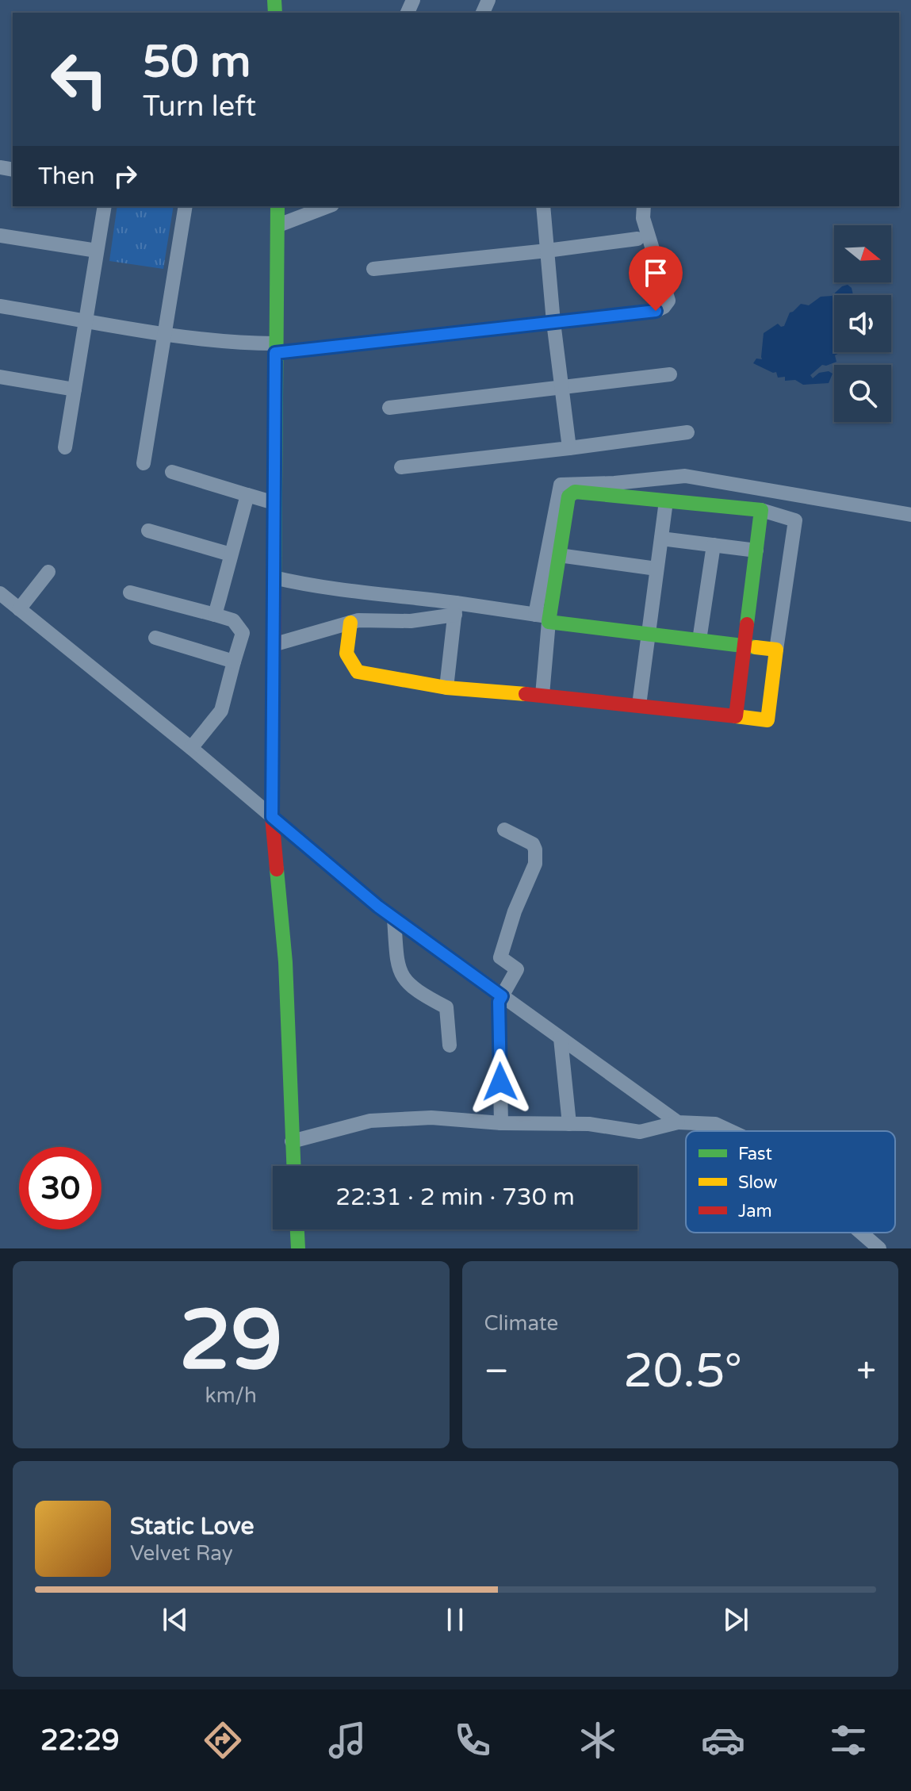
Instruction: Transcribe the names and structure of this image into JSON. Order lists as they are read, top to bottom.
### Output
{
  "legend": ["Fast", "Slow", "Jam"],
  "north": "right",
  "page": {
    "turn": ["50 m", "Turn left"],
    "then": "Then",
    "limit": "30",
    "trip": "22:31 · 2 min · 730 m",
    "tile": [
      ["29", "km/h"],
      "Climate"
    ],
    "heat": ["−", "20.5°", "+"],
    "song": ["Static Love", "Velvet Ray"],
    "tabs": "22:29"
  }
}
